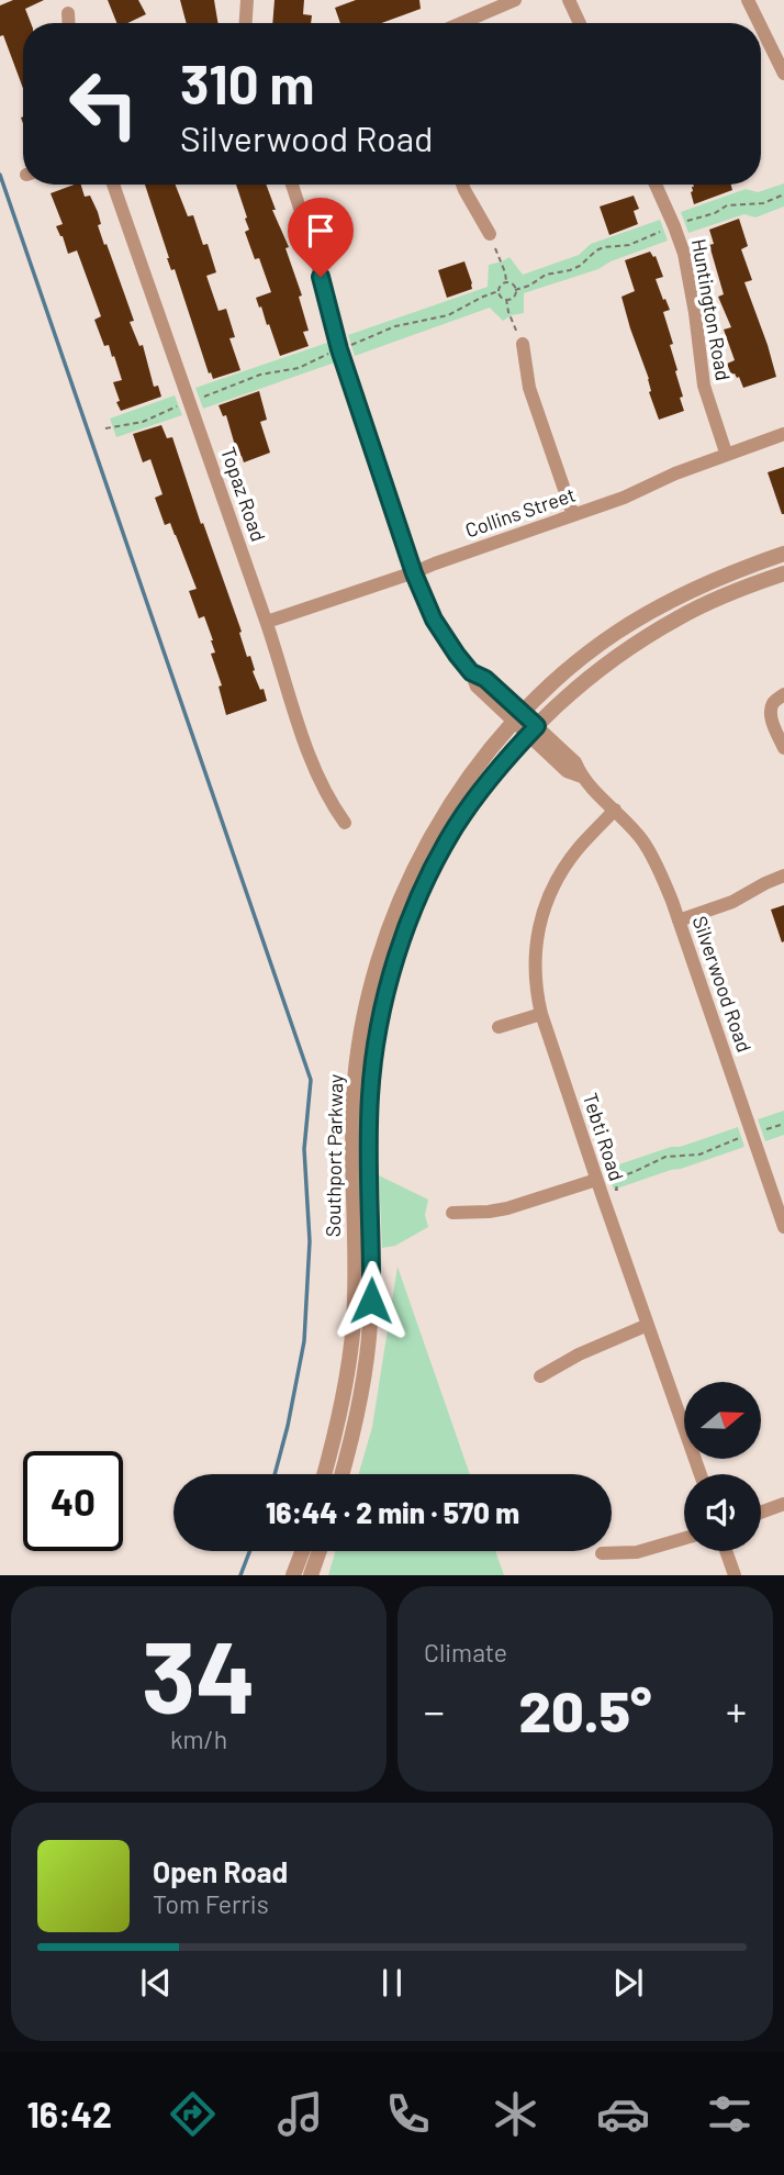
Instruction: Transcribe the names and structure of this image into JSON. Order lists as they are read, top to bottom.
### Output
{
  "streets": {
    "street": [
      "Huntington Road",
      "Topaz Road",
      "Collins Street",
      "Silverwood Road",
      "Tebti Road",
      "Southport Parkway"
    ]
  },
  "crossings": [
    ["Huntington Road", "Collins Street"],
    ["Topaz Road", "Collins Street"],
    ["Collins Street", "Silverwood Road"],
    ["Silverwood Road", "Tebti Road"],
    ["Silverwood Road", "Southport Parkway"]
  ],
  "north": "right",
  "page": {
    "turn": ["310 m", "Silverwood Road"],
    "limit": "40",
    "trip": "16:44 · 2 min · 570 m",
    "tile": [
      ["34", "km/h"],
      "Climate"
    ],
    "heat": ["−", "20.5°", "+"],
    "song": ["Open Road", "Tom Ferris"],
    "tabs": "16:42"
  }
}
